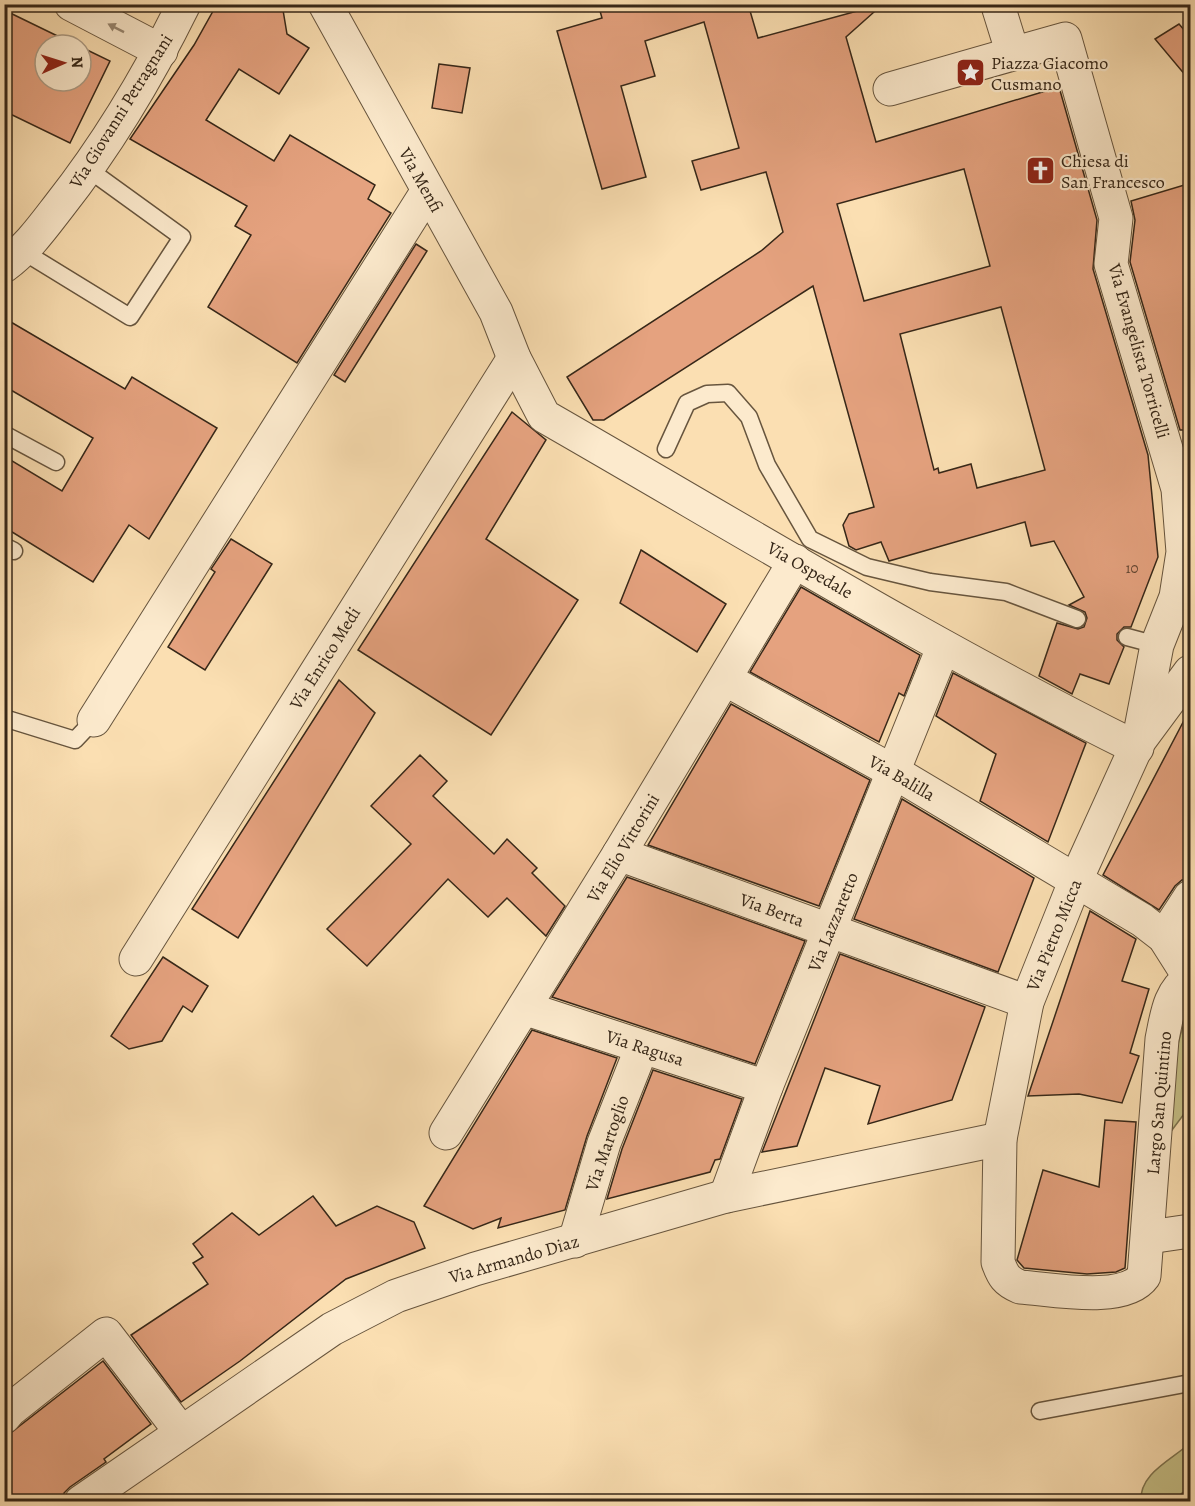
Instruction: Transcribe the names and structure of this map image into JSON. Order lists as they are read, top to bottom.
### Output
{
  "streets": {
    "street": [
      "Via Giovanni Petragnani",
      "Via Menfi",
      "Via Evangelista Torricelli",
      "Via Ospedale",
      "Via Enrico Medi",
      "Via Balilla",
      "Via Elio Vittorini",
      "Via Berta",
      "Via Lazzaretto",
      "Via Pietro Micca",
      "Via Ragusa",
      "Largo San Quintino",
      "Via Martoglio",
      "Via Armando Diaz"
    ]
  },
  "crossings": [
    ["Via Menfi", "Via Ospedale"],
    ["Via Menfi", "Via Enrico Medi"],
    ["Via Evangelista Torricelli", "Via Pietro Micca"],
    ["Via Ospedale", "Via Enrico Medi"],
    ["Via Ospedale", "Via Elio Vittorini"],
    ["Via Ospedale", "Via Lazzaretto"],
    ["Via Ospedale", "Via Pietro Micca"],
    ["Via Balilla", "Via Elio Vittorini"],
    ["Via Balilla", "Via Lazzaretto"],
    ["Via Balilla", "Via Pietro Micca"],
    ["Via Elio Vittorini", "Via Berta"],
    ["Via Elio Vittorini", "Via Ragusa"],
    ["Via Berta", "Via Lazzaretto"],
    ["Via Berta", "Via Pietro Micca"],
    ["Via Lazzaretto", "Via Ragusa"],
    ["Via Lazzaretto", "Via Armando Diaz"],
    ["Via Pietro Micca", "Largo San Quintino"],
    ["Via Pietro Micca", "Via Armando Diaz"],
    ["Via Ragusa", "Via Martoglio"],
    ["Largo San Quintino", "Via Armando Diaz"],
    ["Via Martoglio", "Via Armando Diaz"]
  ],
  "places": {
    "place": ["Piazza Giacomo Cusmano"],
    "church": ["Chiesa di San Francesco"]
  },
  "house_numbers": ["10"],
  "north": "right"
}
